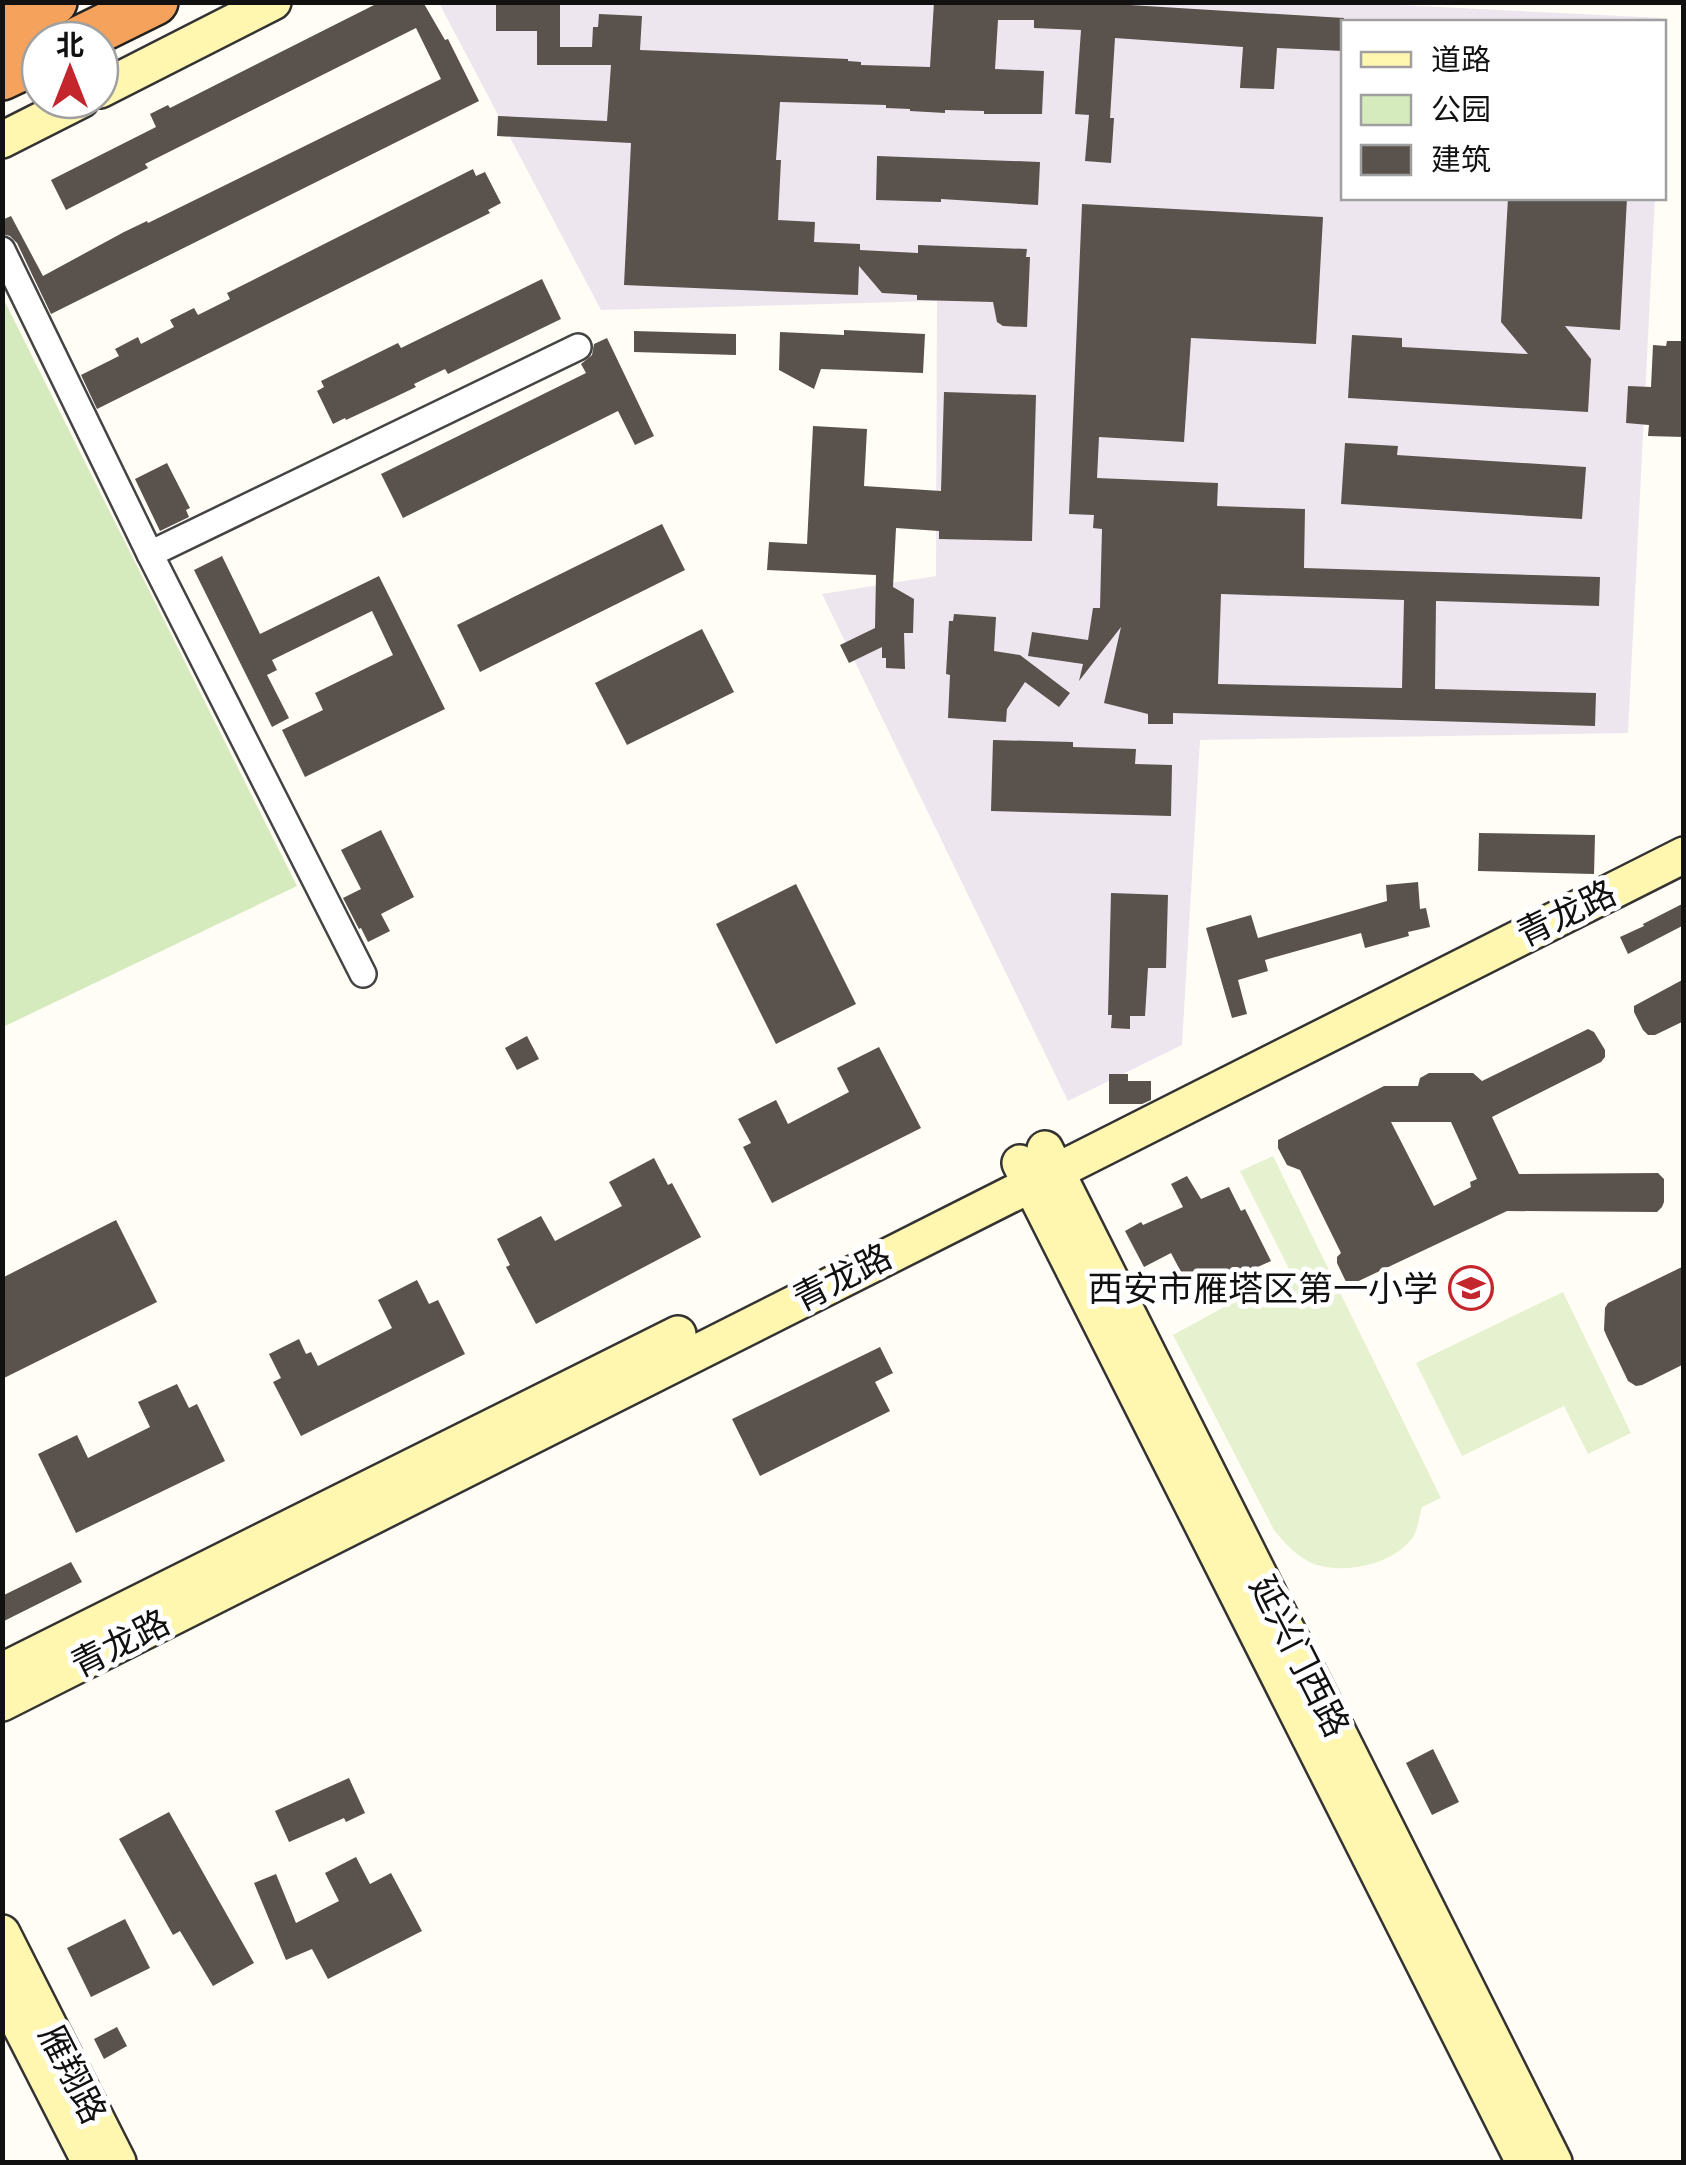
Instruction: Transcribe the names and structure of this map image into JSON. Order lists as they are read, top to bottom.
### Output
{
  "streets": {
    "street": ["青龙路", "延兴门西路", "雁翔路"]
  },
  "crossings": [
    ["青龙路", "延兴门西路"]
  ],
  "places": {
    "school or university": ["西安市雁塔区第一小学"]
  },
  "legend": ["道路", "公园", "建筑"],
  "north": "top"
}
